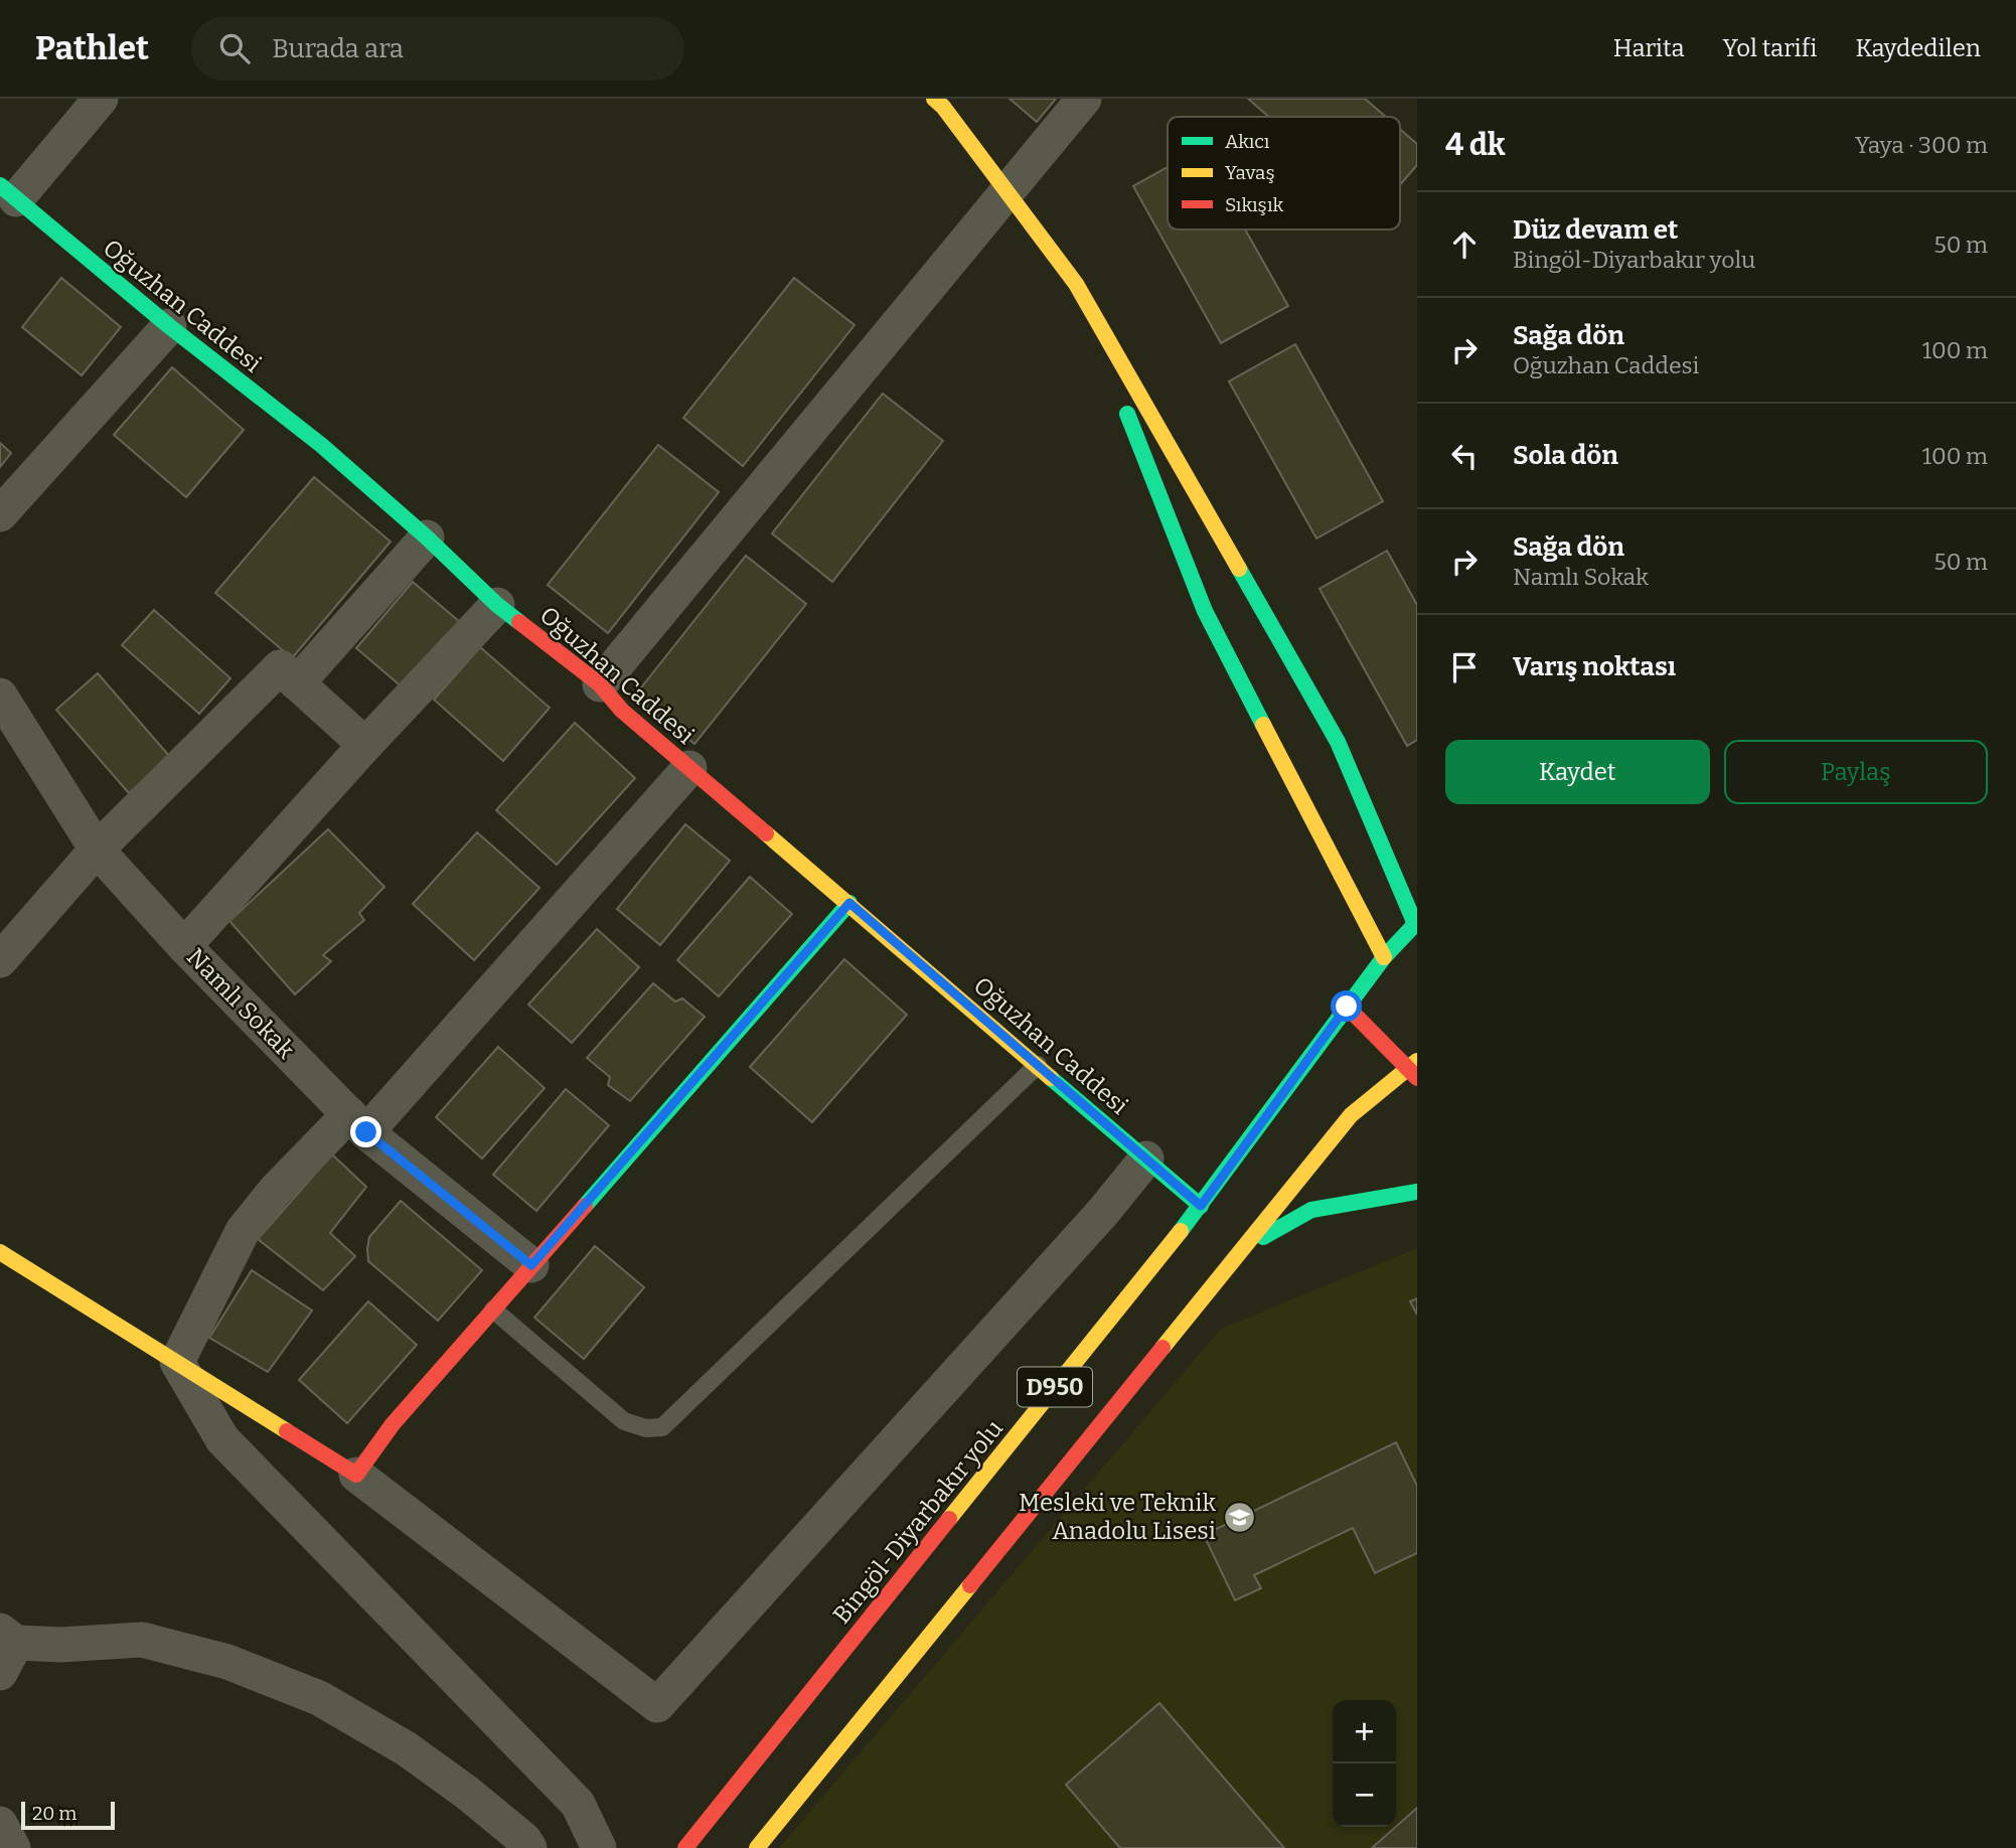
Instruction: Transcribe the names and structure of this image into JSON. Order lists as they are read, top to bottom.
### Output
{
  "streets": {
    "street": [
      "Oğuzhan Caddesi",
      "Namlı Sokak",
      "D950",
      "Bingöl-Diyarbakır yolu"
    ]
  },
  "crossings": [
    ["Oğuzhan Caddesi", "Bingöl-Diyarbakır yolu"]
  ],
  "places": {
    "school or university": ["Mesleki ve Teknik Anadolu Lisesi"]
  },
  "legend": ["Akıcı", "Yavaş", "Sıkışık"],
  "scale_bar": "20 m",
  "page": {
    "header": "Pathlet",
    "search": "Burada ara",
    "nav": ["Harita", "Yol tarifi", "Kaydedilen"],
    "heading": ["4 dk", "Yaya · 300 m"],
    "list": [
      ["Düz devam et", "Bingöl-Diyarbakır yolu", "50 m"],
      ["Sağa dön", "Oğuzhan Caddesi", "100 m"],
      ["Sola dön", "100 m"],
      ["Sağa dön", "Namlı Sokak", "50 m"],
      "Varış noktası"
    ],
    "buttons": ["Kaydet", "Paylaş"],
    "map_buttons": ["+", "−"],
    "scale": "20 m"
  }
}
